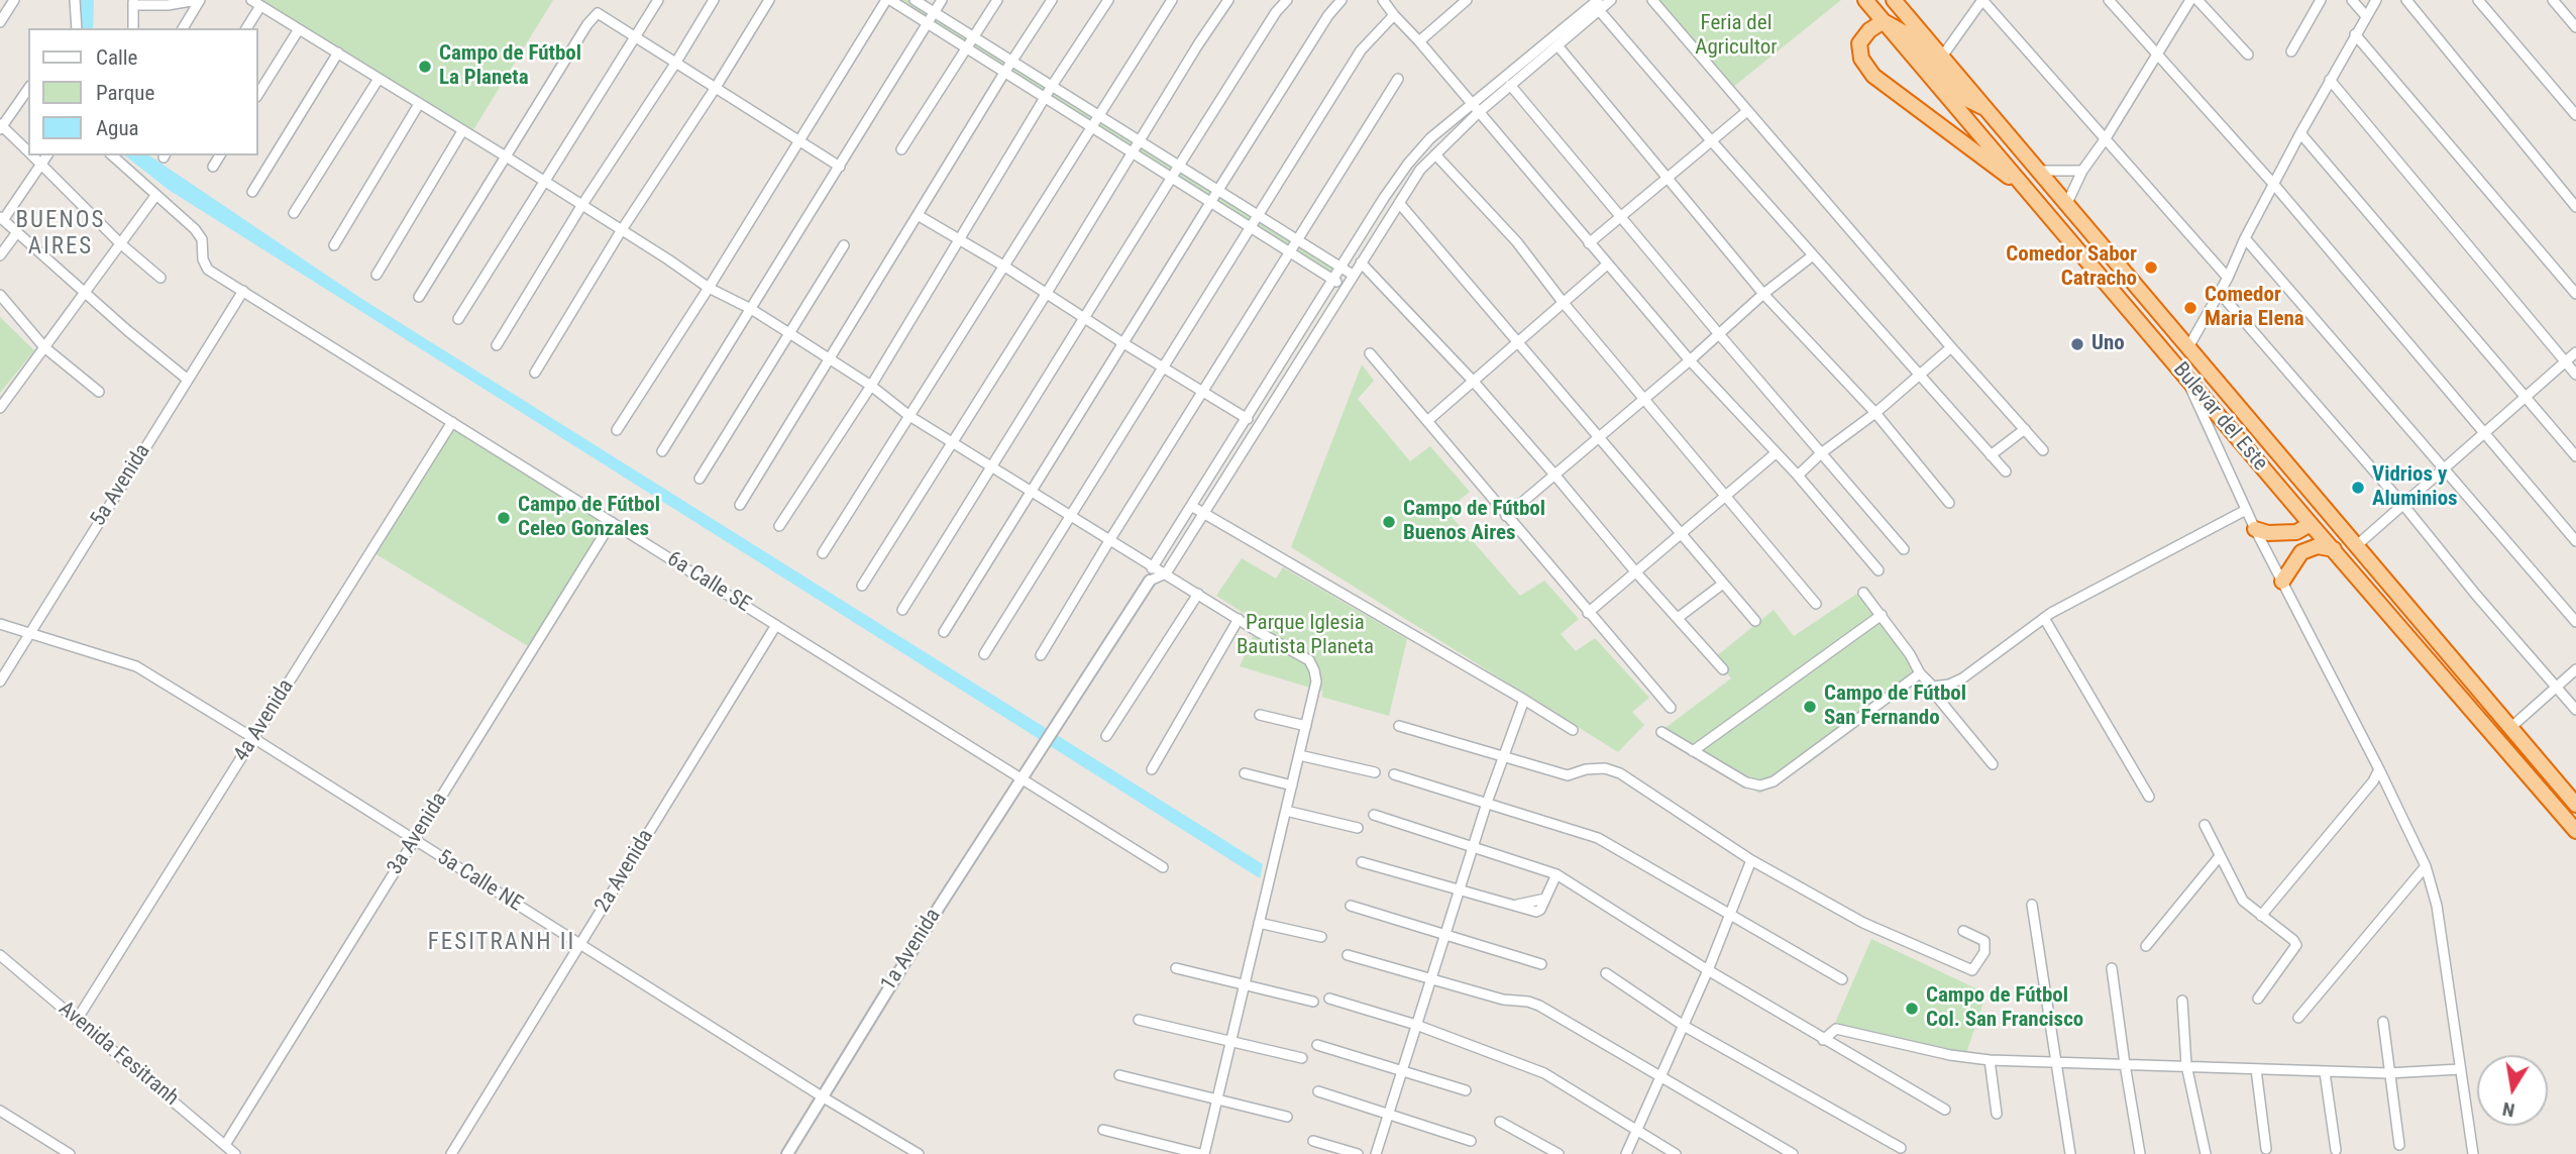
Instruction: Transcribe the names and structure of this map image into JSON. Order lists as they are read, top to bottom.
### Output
{
  "streets": {
    "highway": ["Bulevar del Este"],
    "street": [
      "5a Avenida",
      "6a Calle SE",
      "4a Avenida",
      "3a Avenida",
      "2a Avenida",
      "5a Calle NE",
      "1a Avenida",
      "Avenida Fesitranh"
    ]
  },
  "crossings": [
    ["5a Avenida", "6a Calle SE"],
    ["5a Avenida", "5a Calle NE"],
    ["6a Calle SE", "4a Avenida"],
    ["6a Calle SE", "3a Avenida"],
    ["6a Calle SE", "2a Avenida"],
    ["6a Calle SE", "1a Avenida"],
    ["4a Avenida", "5a Calle NE"],
    ["4a Avenida", "Avenida Fesitranh"],
    ["3a Avenida", "5a Calle NE"],
    ["3a Avenida", "Avenida Fesitranh"],
    ["2a Avenida", "5a Calle NE"],
    ["5a Calle NE", "1a Avenida"]
  ],
  "districts": ["BUENOS AIRES", "FESITRANH II"],
  "parks": ["Feria del Agricultor", "Parque Iglesia Bautista Planeta"],
  "places": [
    "Campo de Fútbol La Planeta",
    "Comedor Sabor Catracho",
    "Comedor Maria Elena",
    "Uno",
    "Vidrios y Aluminios",
    "Campo de Fútbol Celeo Gonzales",
    "Campo de Fútbol Buenos Aires",
    "Campo de Fútbol San Fernando",
    "Campo de Fútbol Col. San Francisco"
  ],
  "legend": ["Calle", "Parque", "Agua"],
  "north": "bottom"
}
